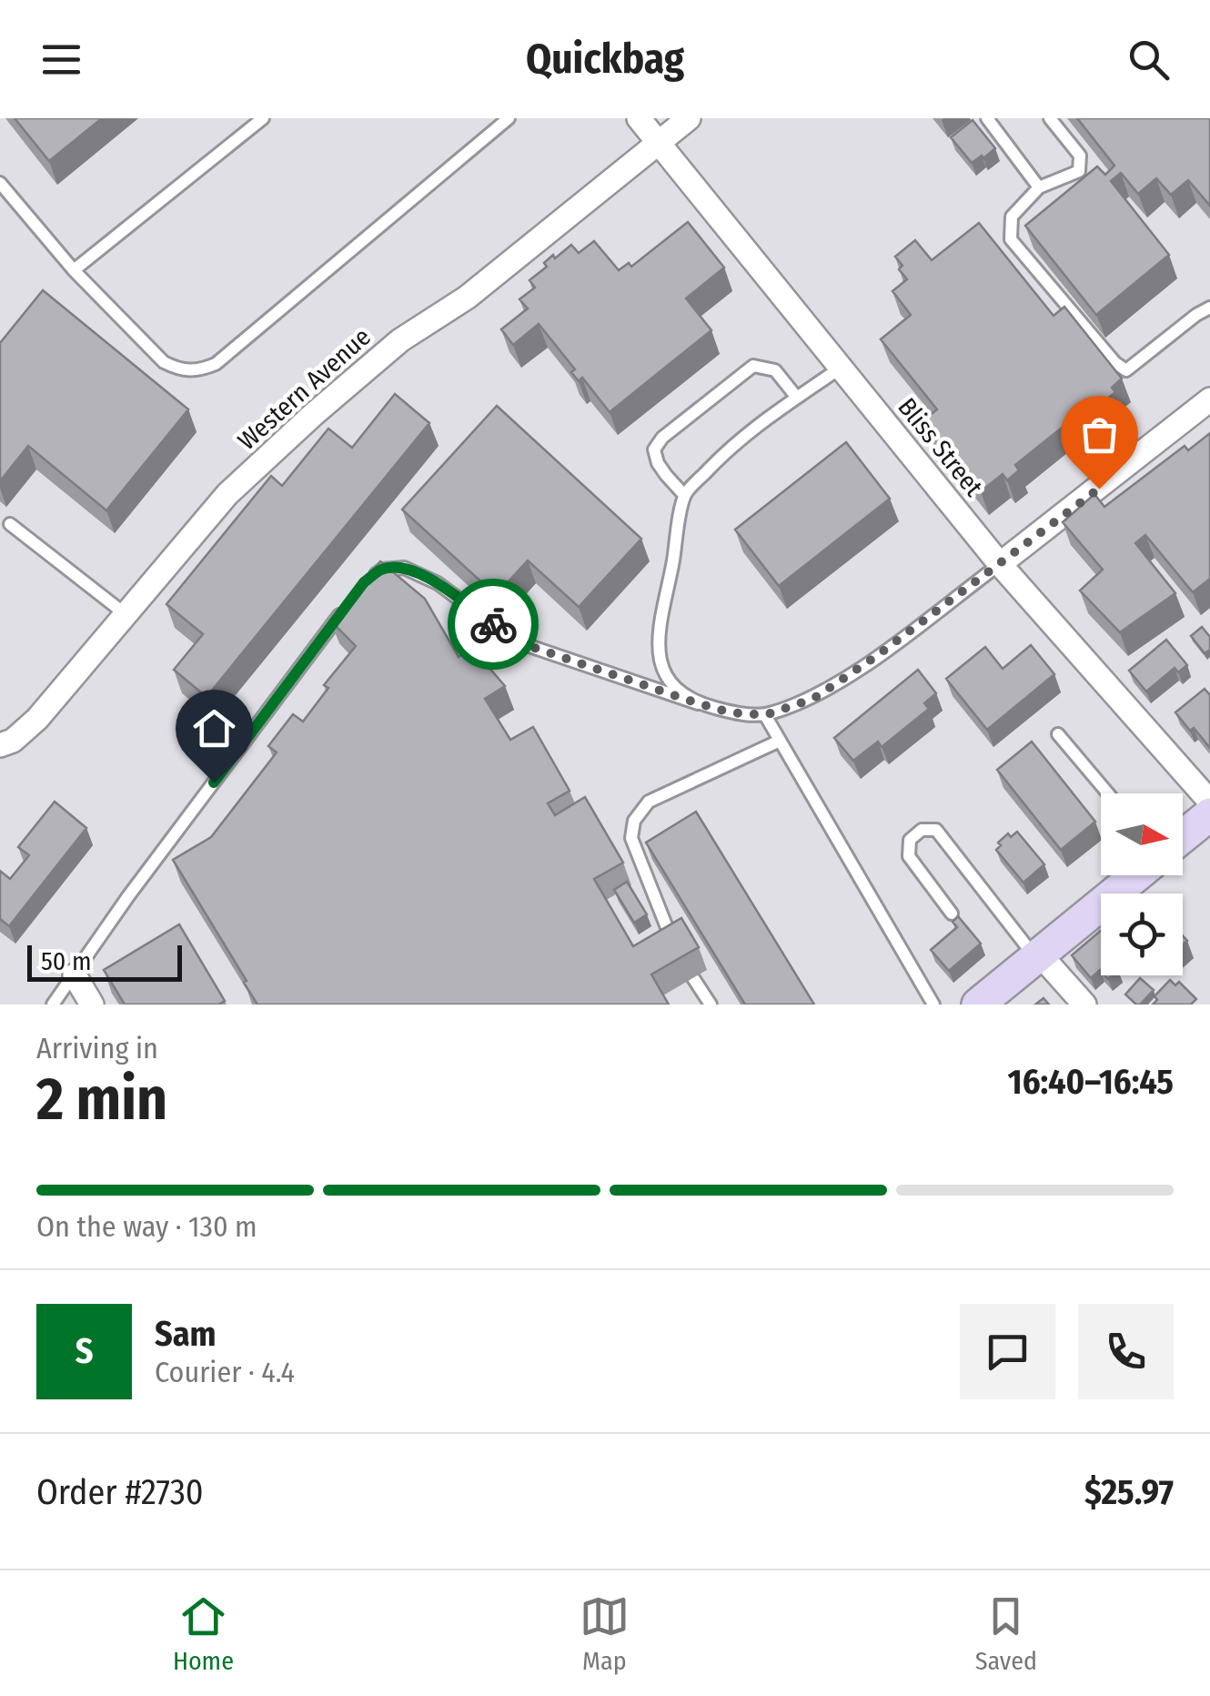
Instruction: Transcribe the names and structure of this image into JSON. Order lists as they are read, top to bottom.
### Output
{
  "streets": {
    "street": ["Western Avenue", "Bliss Street"]
  },
  "crossings": [
    ["Western Avenue", "Bliss Street"]
  ],
  "scale_bar": "50 m",
  "north": "right",
  "page": {
    "header": "Quickbag",
    "scale": "50 m",
    "heading": ["2 min", "Arriving in", "16:40–16:45"],
    "panel": [
      "Sam",
      "Courier · 4.4",
      "Order #2730",
      "$25.97"
    ],
    "bar": "On the way · 130 m",
    "round": "S",
    "tabs": ["Home", "Map", "Saved"]
  }
}
